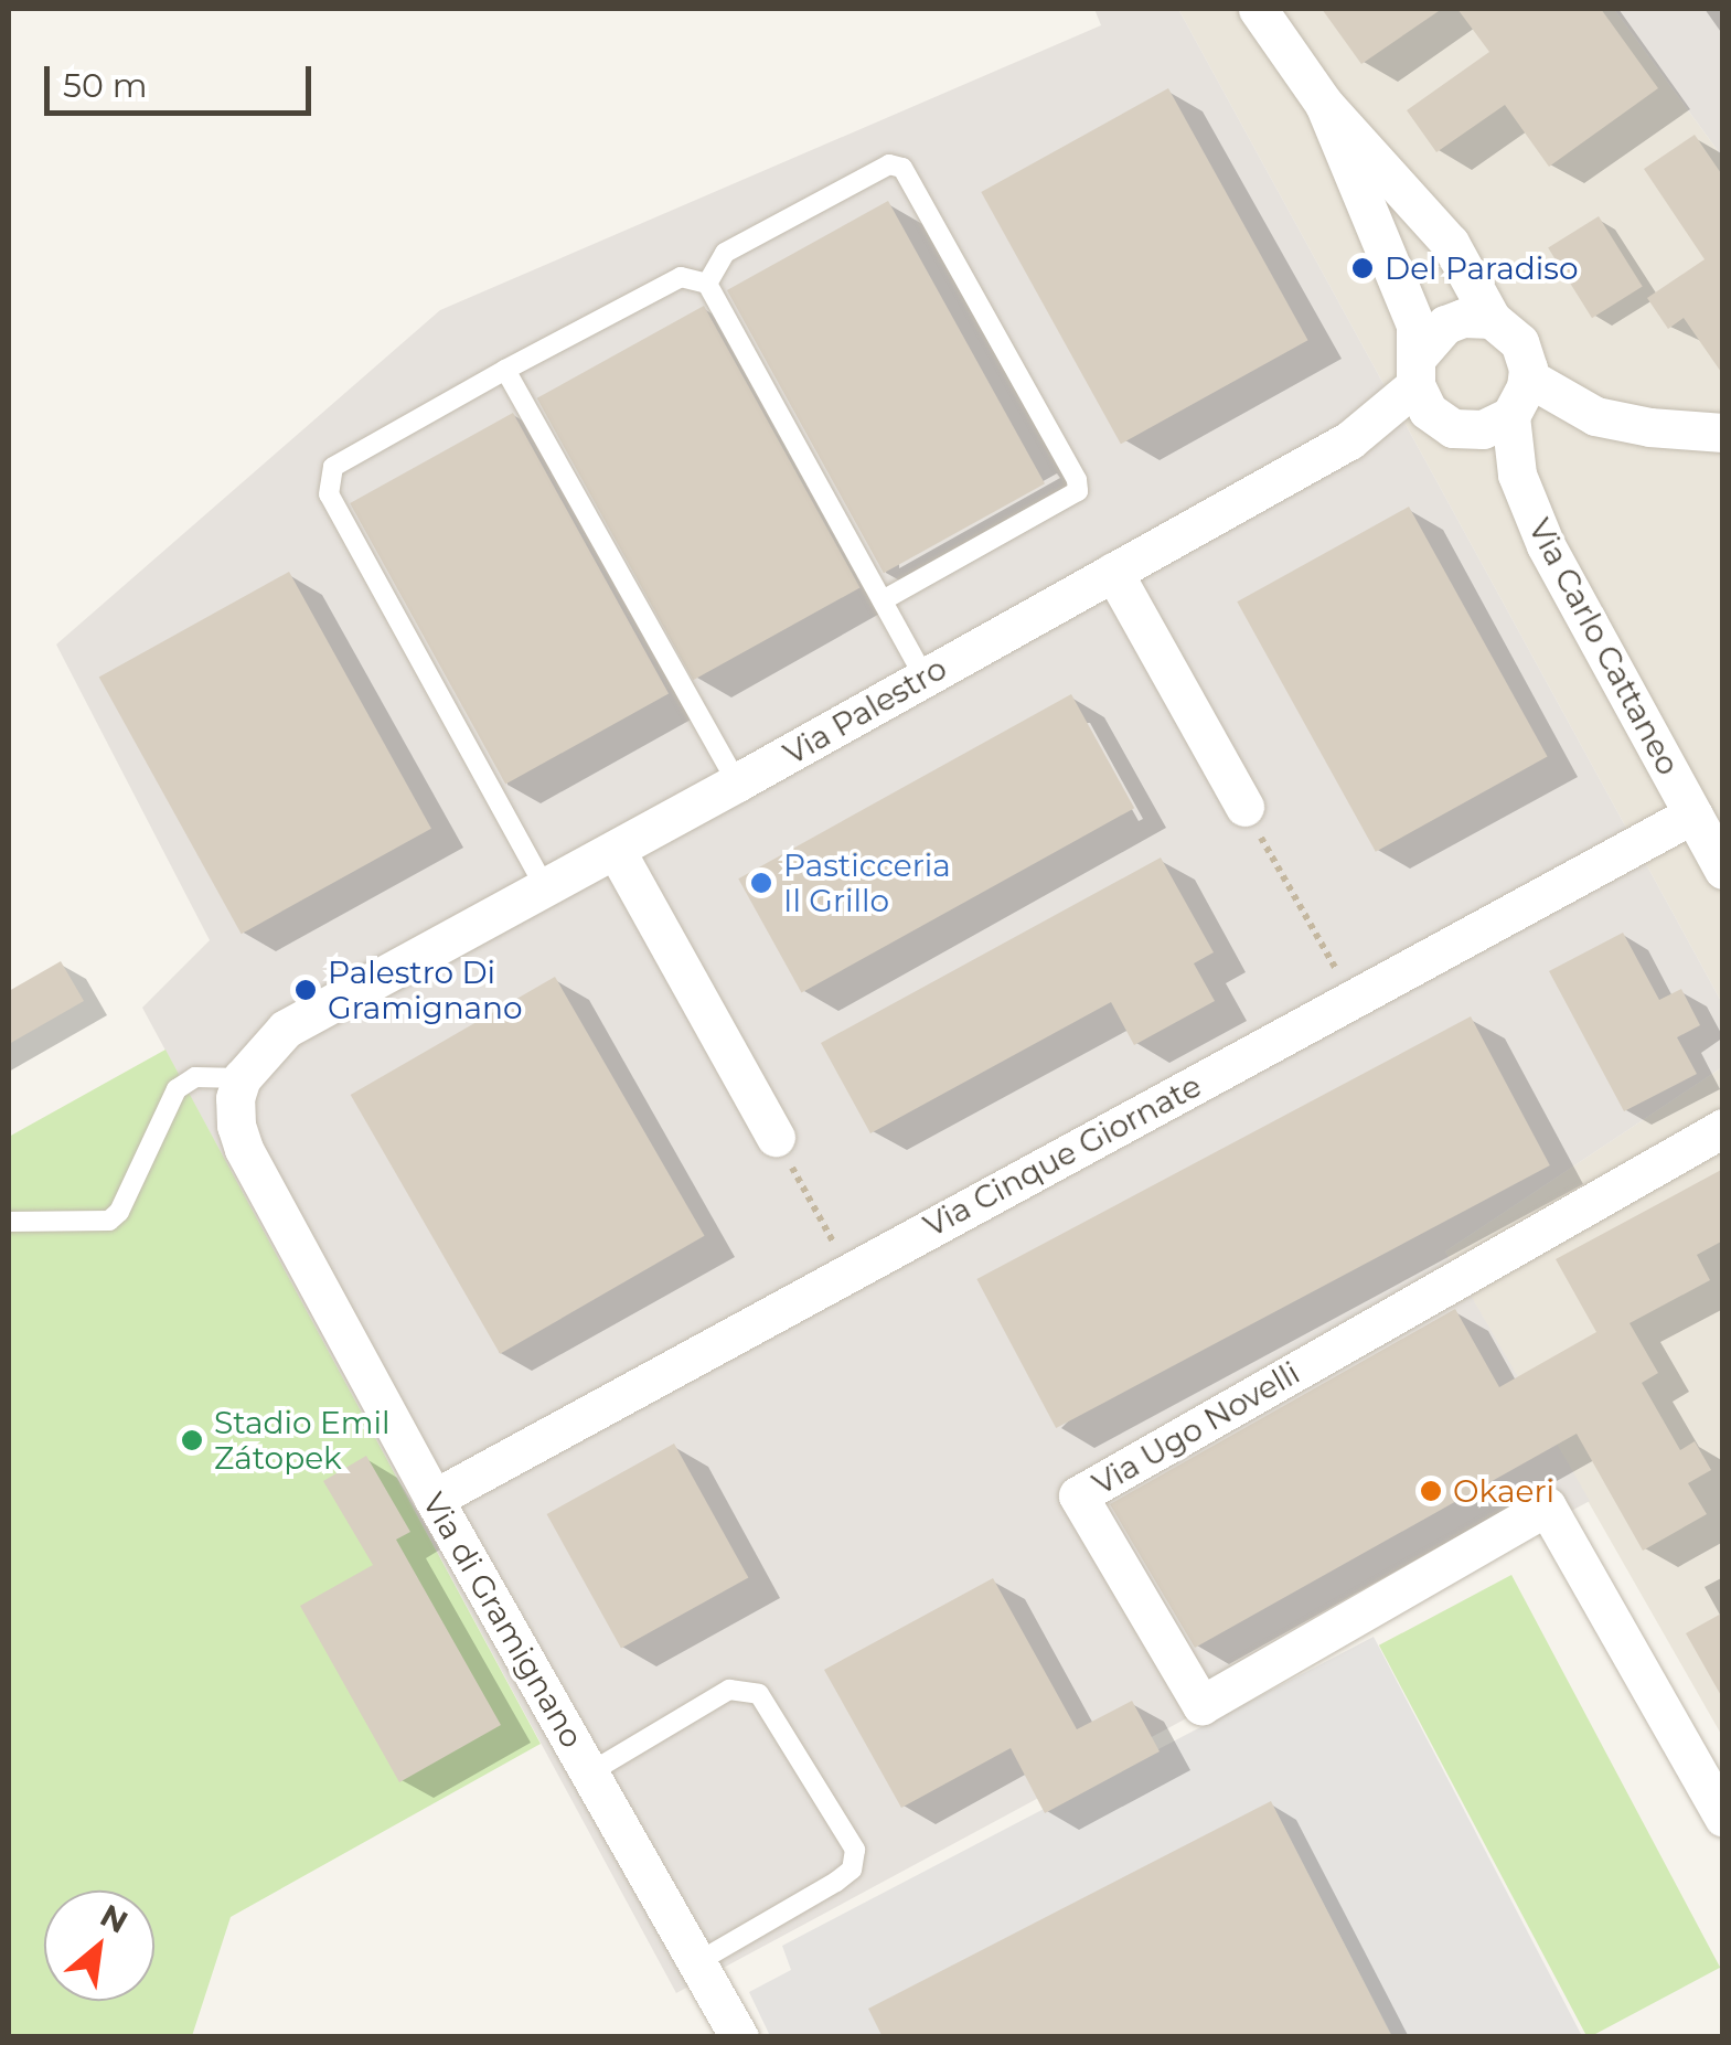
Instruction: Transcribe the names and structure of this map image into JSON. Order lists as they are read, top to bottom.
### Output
{
  "streets": {
    "street": [
      "Via Carlo Cattaneo",
      "Via Palestro",
      "Via Cinque Giornate",
      "Via Ugo Novelli",
      "Via di Gramignano"
    ]
  },
  "crossings": [
    ["Via Carlo Cattaneo", "Via Palestro"],
    ["Via Carlo Cattaneo", "Via Cinque Giornate"],
    ["Via Palestro", "Via di Gramignano"],
    ["Via Cinque Giornate", "Via di Gramignano"]
  ],
  "places": [
    "Del Paradiso",
    "Pasticceria Il Grillo",
    "Palestro Di Gramignano",
    "Stadio Emil Zátopek",
    "Okaeri"
  ],
  "scale_bar": "50 m",
  "north": "top right"
}
